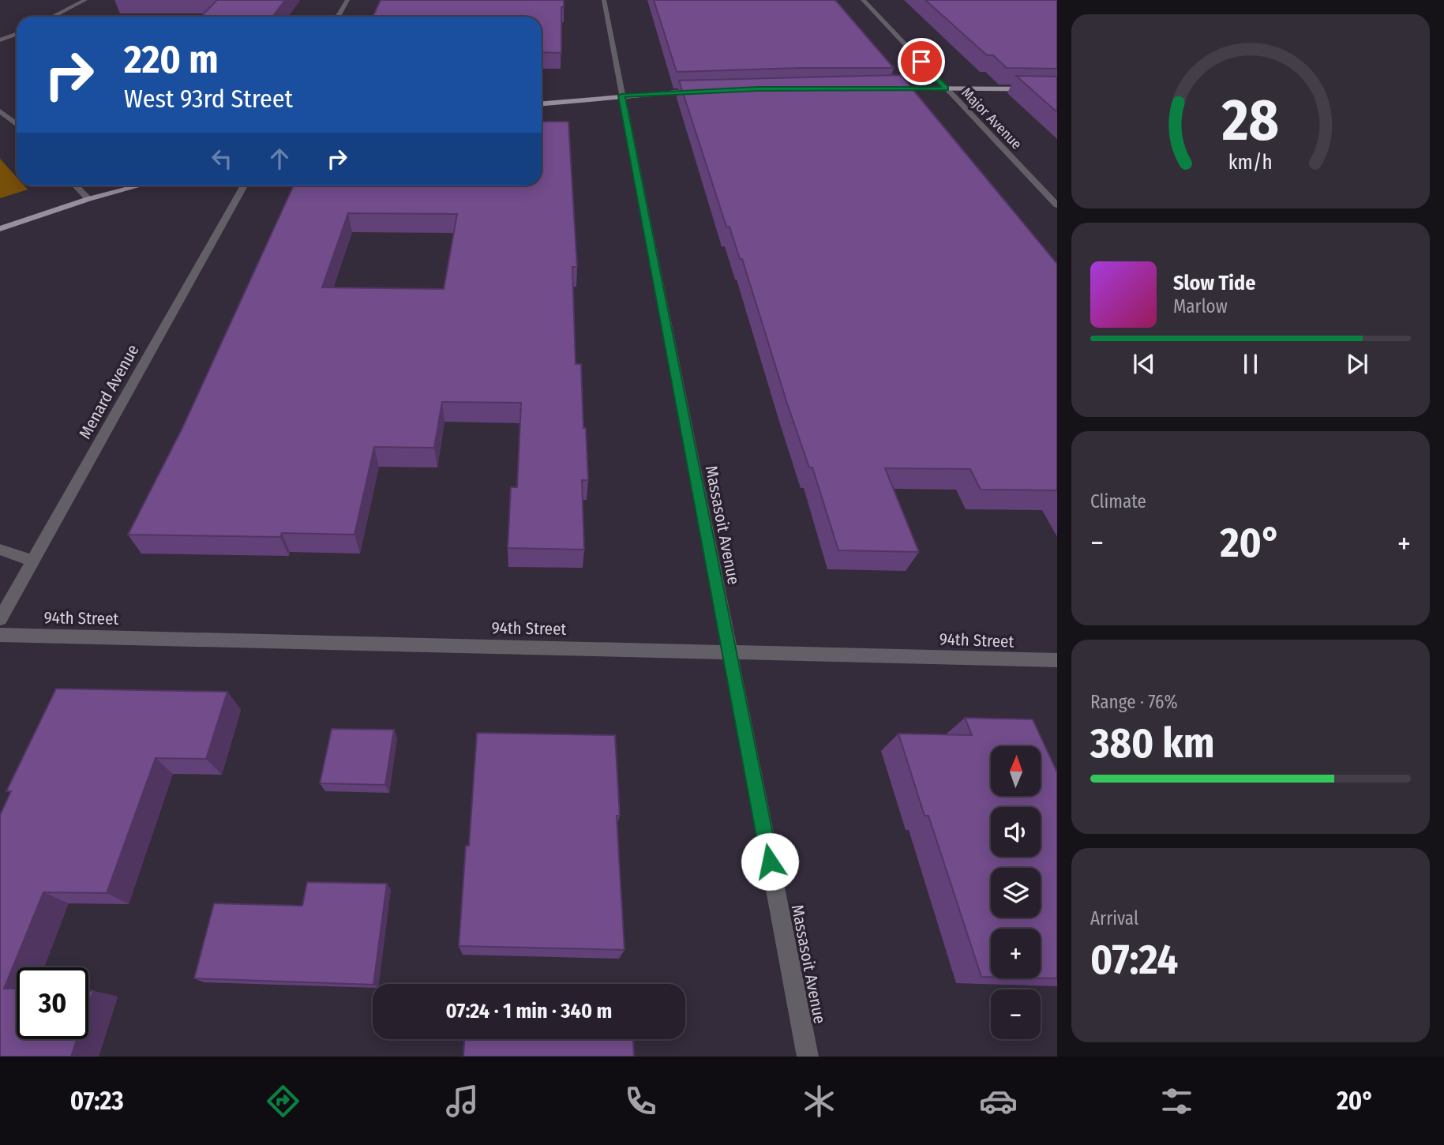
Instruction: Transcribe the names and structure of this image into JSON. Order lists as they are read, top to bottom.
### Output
{
  "streets": {
    "street": [
      "Major Avenue",
      "Menard Avenue",
      "Massasoit Avenue",
      "94th Street"
    ]
  },
  "crossings": [
    ["Massasoit Avenue", "94th Street"]
  ],
  "north": "top",
  "page": {
    "turn": ["220 m", "West 93rd Street"],
    "song": ["Slow Tide", "Marlow"],
    "tile": [
      "Climate",
      ["Range · 76%", "380 km"],
      ["Arrival", "07:24"]
    ],
    "heat": ["−", "20°", "+"],
    "map_buttons": ["+", "−"],
    "limit": "30",
    "trip": "07:24 · 1 min · 340 m",
    "tabs": ["07:23", "20°"],
    "gauge": ["28", "km/h"]
  }
}
